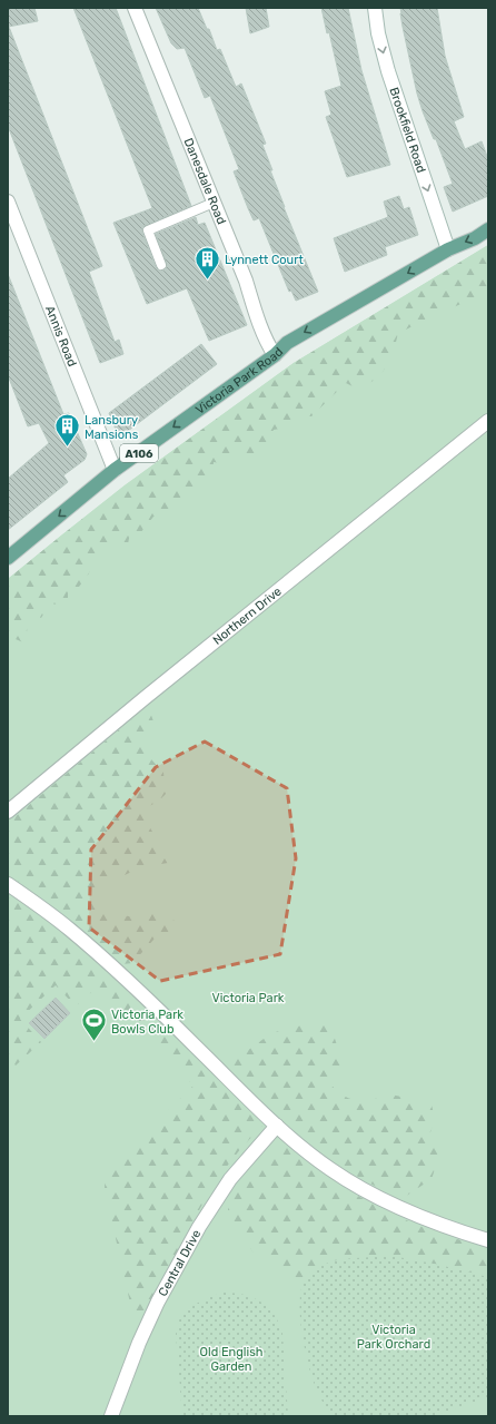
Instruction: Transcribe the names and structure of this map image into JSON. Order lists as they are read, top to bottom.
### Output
{
  "streets": {
    "main road": ["Victoria Park Road", "A106"],
    "street": [
      "Brookfield Road",
      "Danesdale Road",
      "Annis Road",
      "Northern Drive",
      "Central Drive"
    ]
  },
  "crossings": [
    ["Brookfield Road", "Victoria Park Road"],
    ["Danesdale Road", "Victoria Park Road"],
    ["Annis Road", "Victoria Park Road"]
  ],
  "one_way": ["Brookfield Road", "Victoria Park Road"],
  "parks": ["Victoria Park", "Victoria Park Orchard", "Old English Garden"],
  "places": {
    "building": ["Lynnett Court", "Lansbury Mansions"],
    "sports": ["Victoria Park Bowls Club"]
  }
}
